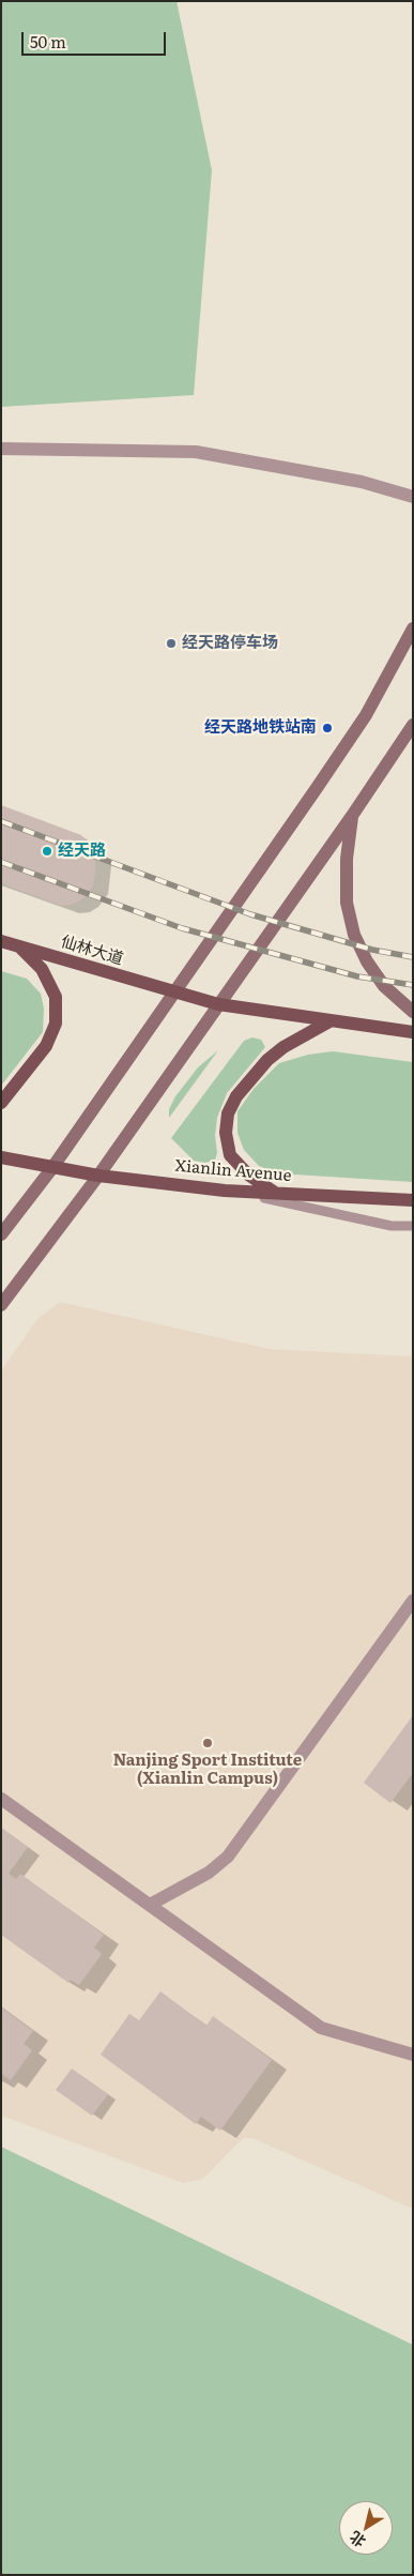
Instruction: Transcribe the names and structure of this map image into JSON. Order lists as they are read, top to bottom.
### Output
{
  "streets": {
    "main road": ["仙林大道", "Xianlin Avenue"]
  },
  "places": [
    "经天路停车场",
    "经天路地铁站南",
    "经天路",
    "Nanjing Sport Institute (Xianlin Campus)"
  ],
  "scale_bar": "50 m",
  "north": "bottom left"
}
